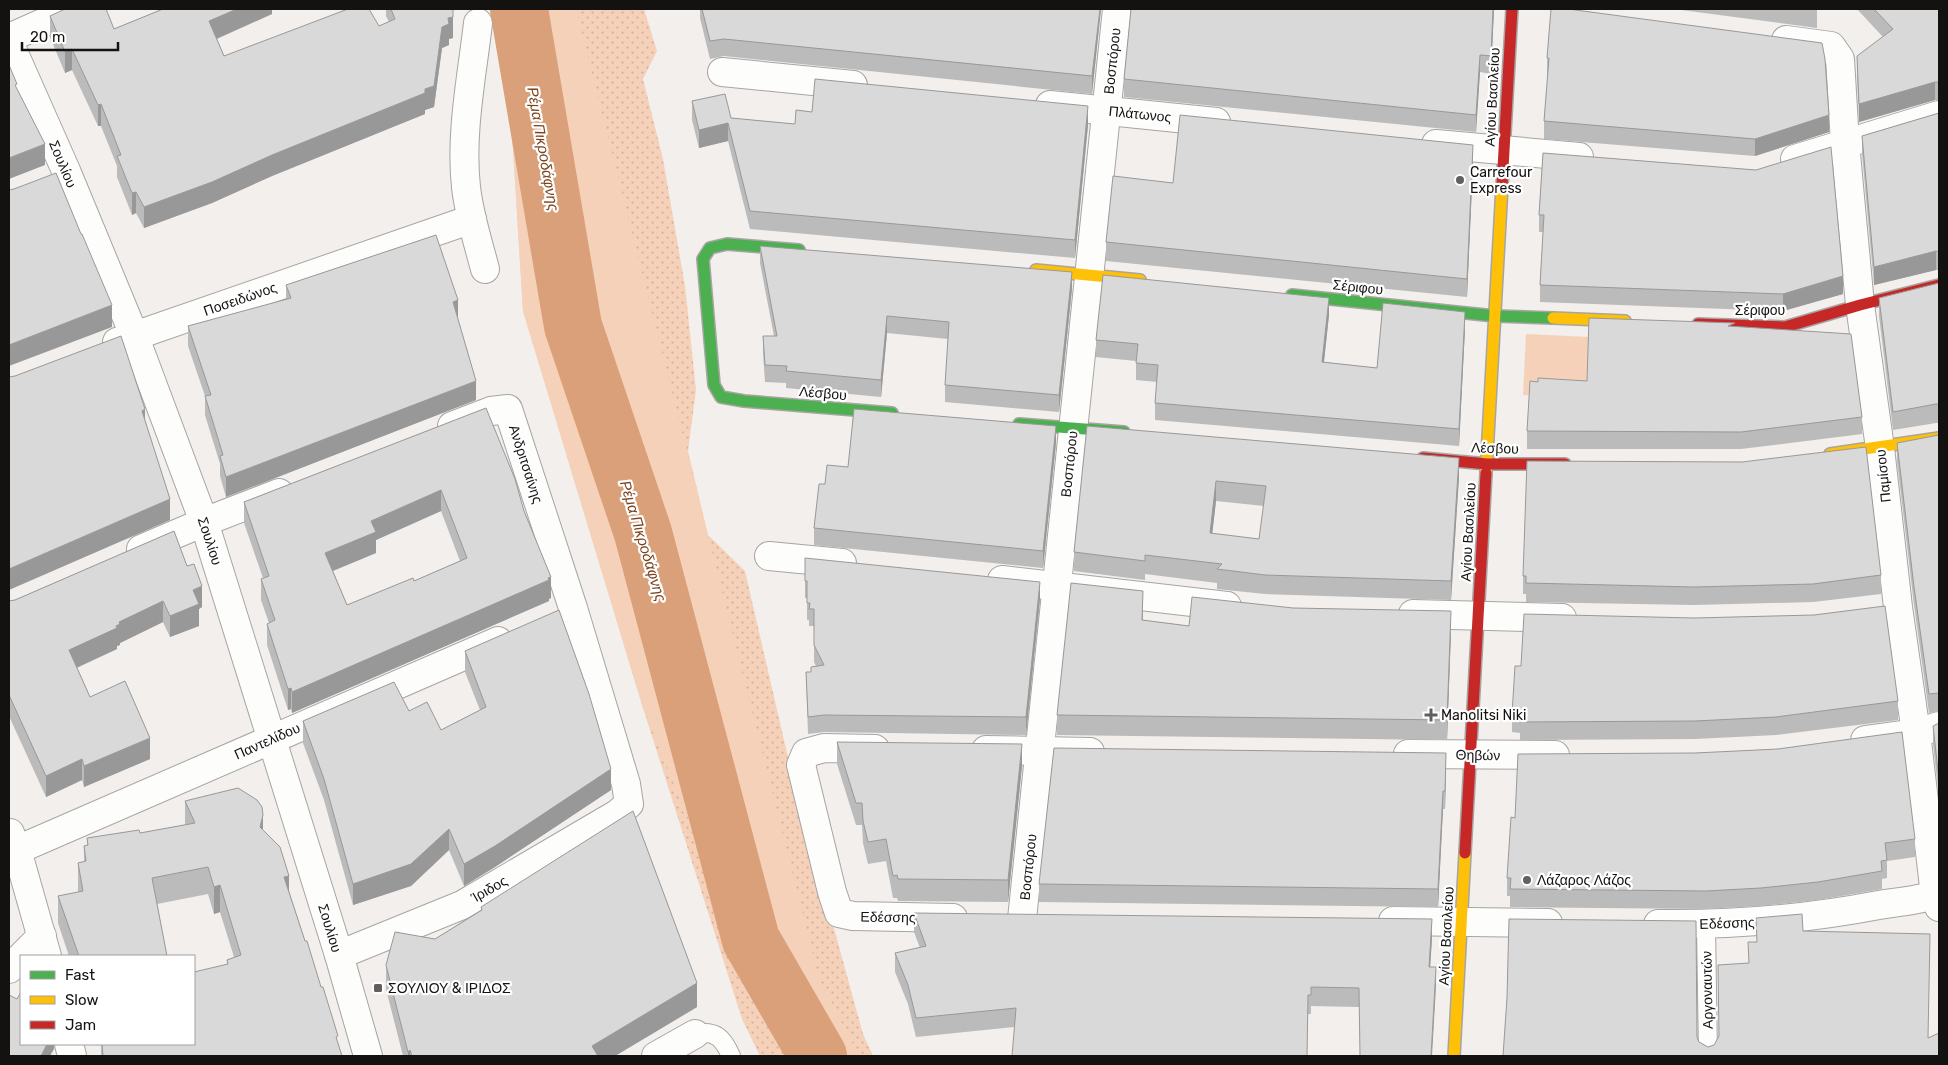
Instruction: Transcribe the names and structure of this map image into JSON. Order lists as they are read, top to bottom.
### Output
{
  "streets": {
    "street": [
      "Βοσπόρου",
      "Αγίου Βασιλείου",
      "Πλάτωνος",
      "Σουλίου",
      "Σέριφου",
      "Ποσειδώνος",
      "Λέσβου",
      "Ανδριτσαίνης",
      "Παμίσου",
      "Παντελίδου",
      "Θηβών",
      "Ίριδος",
      "Εδέσσης"
    ],
    "lane": ["Αργοναυτών"]
  },
  "crossings": [
    ["Βοσπόρου", "Πλάτωνος"],
    ["Βοσπόρου", "Εδέσσης"],
    ["Αγίου Βασιλείου", "Σέριφου"],
    ["Αγίου Βασιλείου", "Λέσβου"],
    ["Αγίου Βασιλείου", "Θηβών"],
    ["Σουλίου", "Ποσειδώνος"],
    ["Σουλίου", "Παντελίδου"],
    ["Σουλίου", "Ίριδος"],
    ["Σέριφου", "Παμίσου"],
    ["Ανδριτσαίνης", "Ίριδος"],
    ["Παμίσου", "Εδέσσης"],
    ["Εδέσσης", "Αργοναυτών"]
  ],
  "water": ["Ρέμα Πικροδάφνης"],
  "places": {
    "other": ["Carrefour Express", "Λάζαρος Λάζος"],
    "health": ["Manolitsi Niki"],
    "transit": ["ΣΟΥΛΙΟΥ & ΙΡΙΔΟΣ"]
  },
  "legend": ["Fast", "Slow", "Jam"],
  "scale_bar": "20 m"
}
